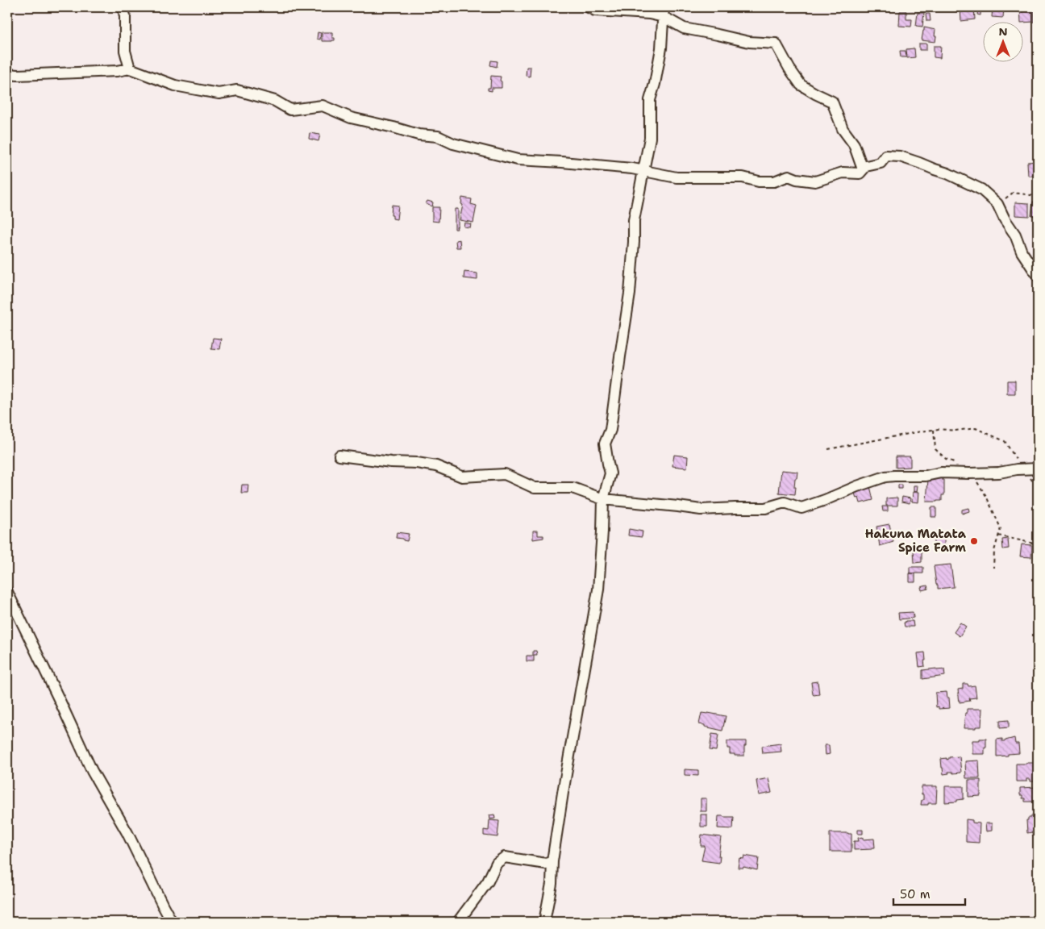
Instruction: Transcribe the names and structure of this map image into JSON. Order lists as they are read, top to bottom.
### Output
{
  "places": ["Hakuna Matata Spice Farm"],
  "scale_bar": "50 m",
  "north": "top"
}
